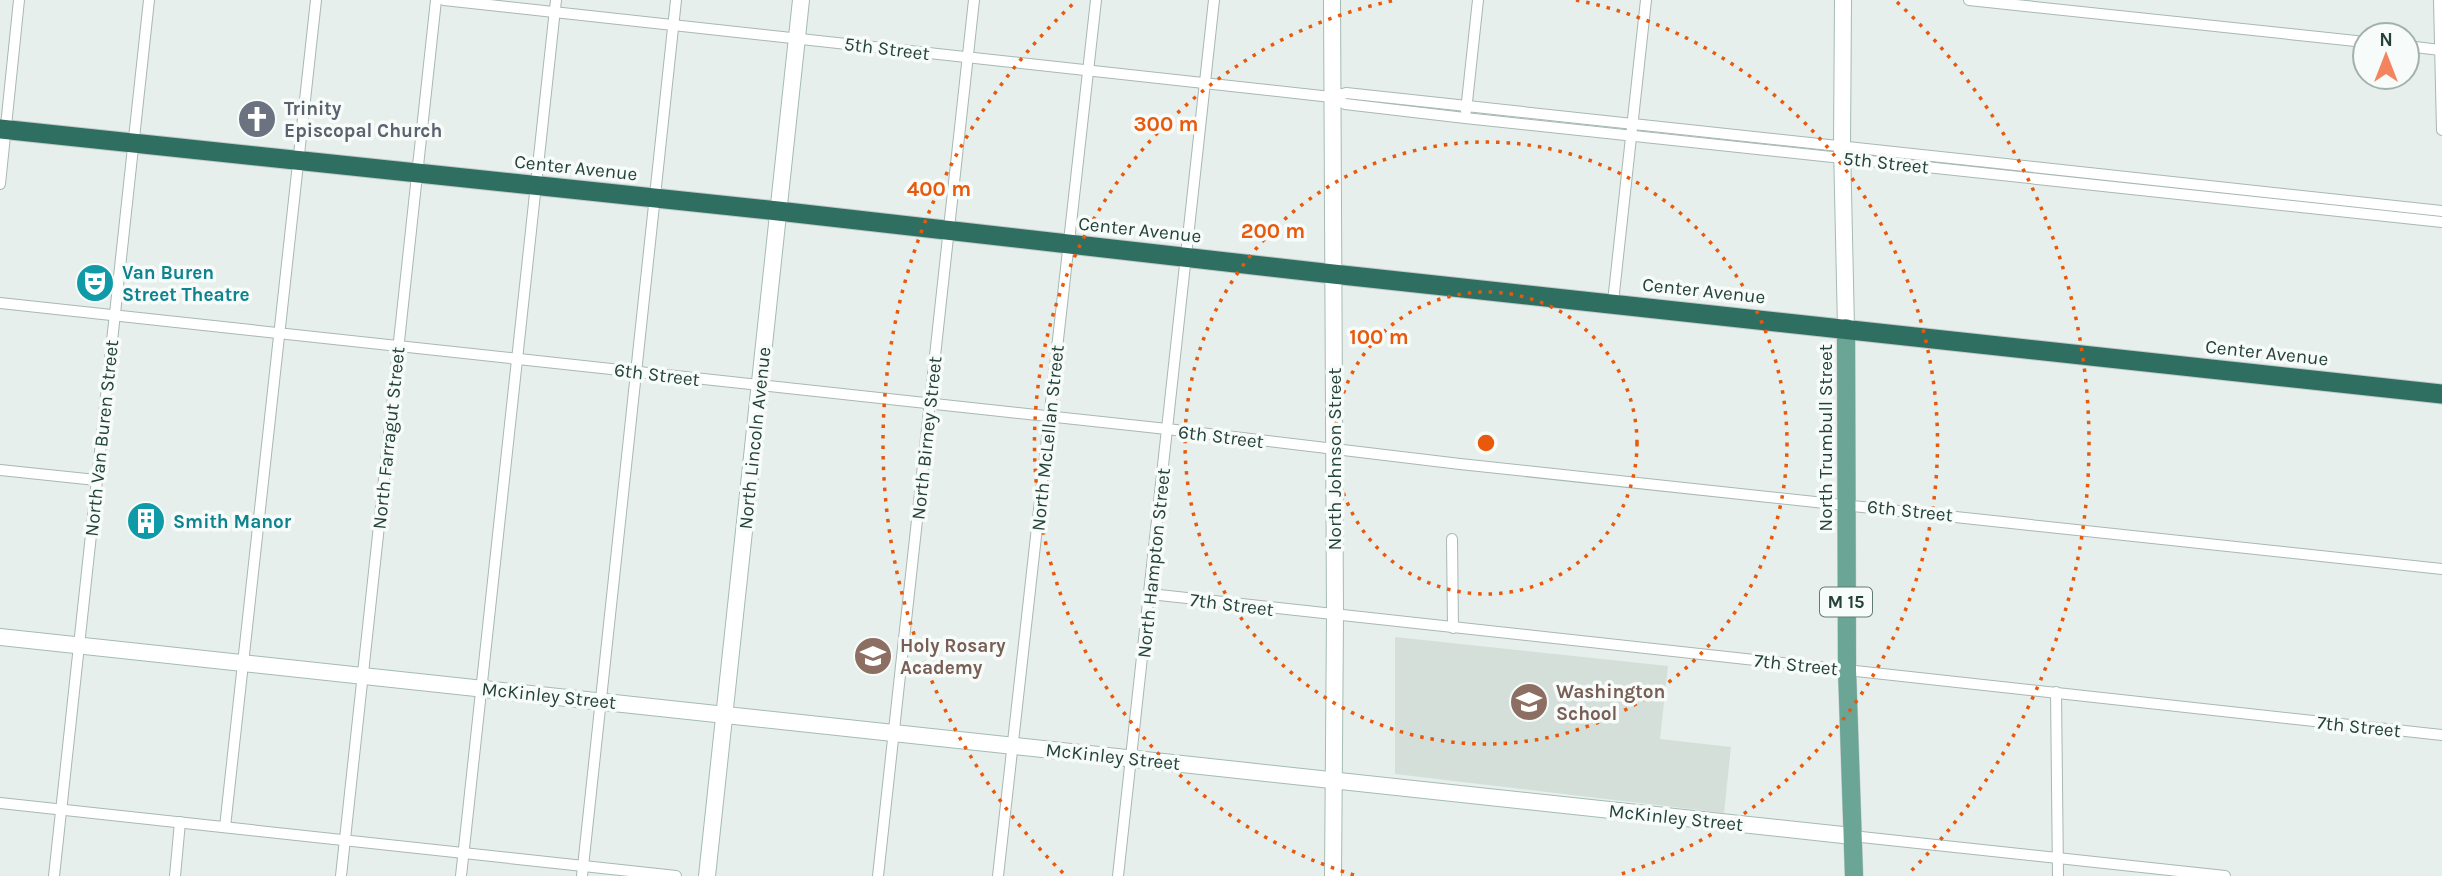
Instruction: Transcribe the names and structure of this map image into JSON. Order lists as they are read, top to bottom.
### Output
{
  "streets": {
    "highway": ["Center Avenue"],
    "main road": ["North Trumbull Street", "M 15"],
    "street": [
      "5th Street",
      "6th Street",
      "North Van Buren Street",
      "North Farragut Street",
      "North Lincoln Avenue",
      "North Birney Street",
      "North McLellan Street",
      "North Johnson Street",
      "North Hampton Street",
      "7th Street",
      "McKinley Street"
    ]
  },
  "crossings": [
    ["5th Street", "North Lincoln Avenue"],
    ["5th Street", "North Birney Street"],
    ["5th Street", "North McLellan Street"],
    ["5th Street", "North Trumbull Street"],
    ["5th Street", "North Johnson Street"],
    ["5th Street", "North Hampton Street"],
    ["Center Avenue", "North Van Buren Street"],
    ["Center Avenue", "North Farragut Street"],
    ["Center Avenue", "North Lincoln Avenue"],
    ["Center Avenue", "North Birney Street"],
    ["Center Avenue", "North McLellan Street"],
    ["Center Avenue", "North Trumbull Street"],
    ["Center Avenue", "North Johnson Street"],
    ["Center Avenue", "North Hampton Street"],
    ["6th Street", "North Van Buren Street"],
    ["6th Street", "North Farragut Street"],
    ["6th Street", "North Lincoln Avenue"],
    ["6th Street", "North Birney Street"],
    ["6th Street", "North McLellan Street"],
    ["6th Street", "North Trumbull Street"],
    ["6th Street", "North Johnson Street"],
    ["6th Street", "North Hampton Street"],
    ["North Van Buren Street", "McKinley Street"],
    ["North Farragut Street", "McKinley Street"],
    ["North Lincoln Avenue", "McKinley Street"],
    ["North Birney Street", "McKinley Street"],
    ["North McLellan Street", "McKinley Street"],
    ["North Trumbull Street", "7th Street"],
    ["North Trumbull Street", "McKinley Street"],
    ["North Johnson Street", "7th Street"],
    ["North Johnson Street", "McKinley Street"],
    ["North Hampton Street", "7th Street"],
    ["North Hampton Street", "McKinley Street"]
  ],
  "places": {
    "church": ["Trinity Episcopal Church"],
    "theatre": ["Van Buren Street Theatre"],
    "building": ["Smith Manor"],
    "school or university": ["Holy Rosary Academy", "Washington School"]
  },
  "north": "top",
  "rings": [
    "300 m",
    "400 m",
    "200 m",
    "100 m"
  ]
}
